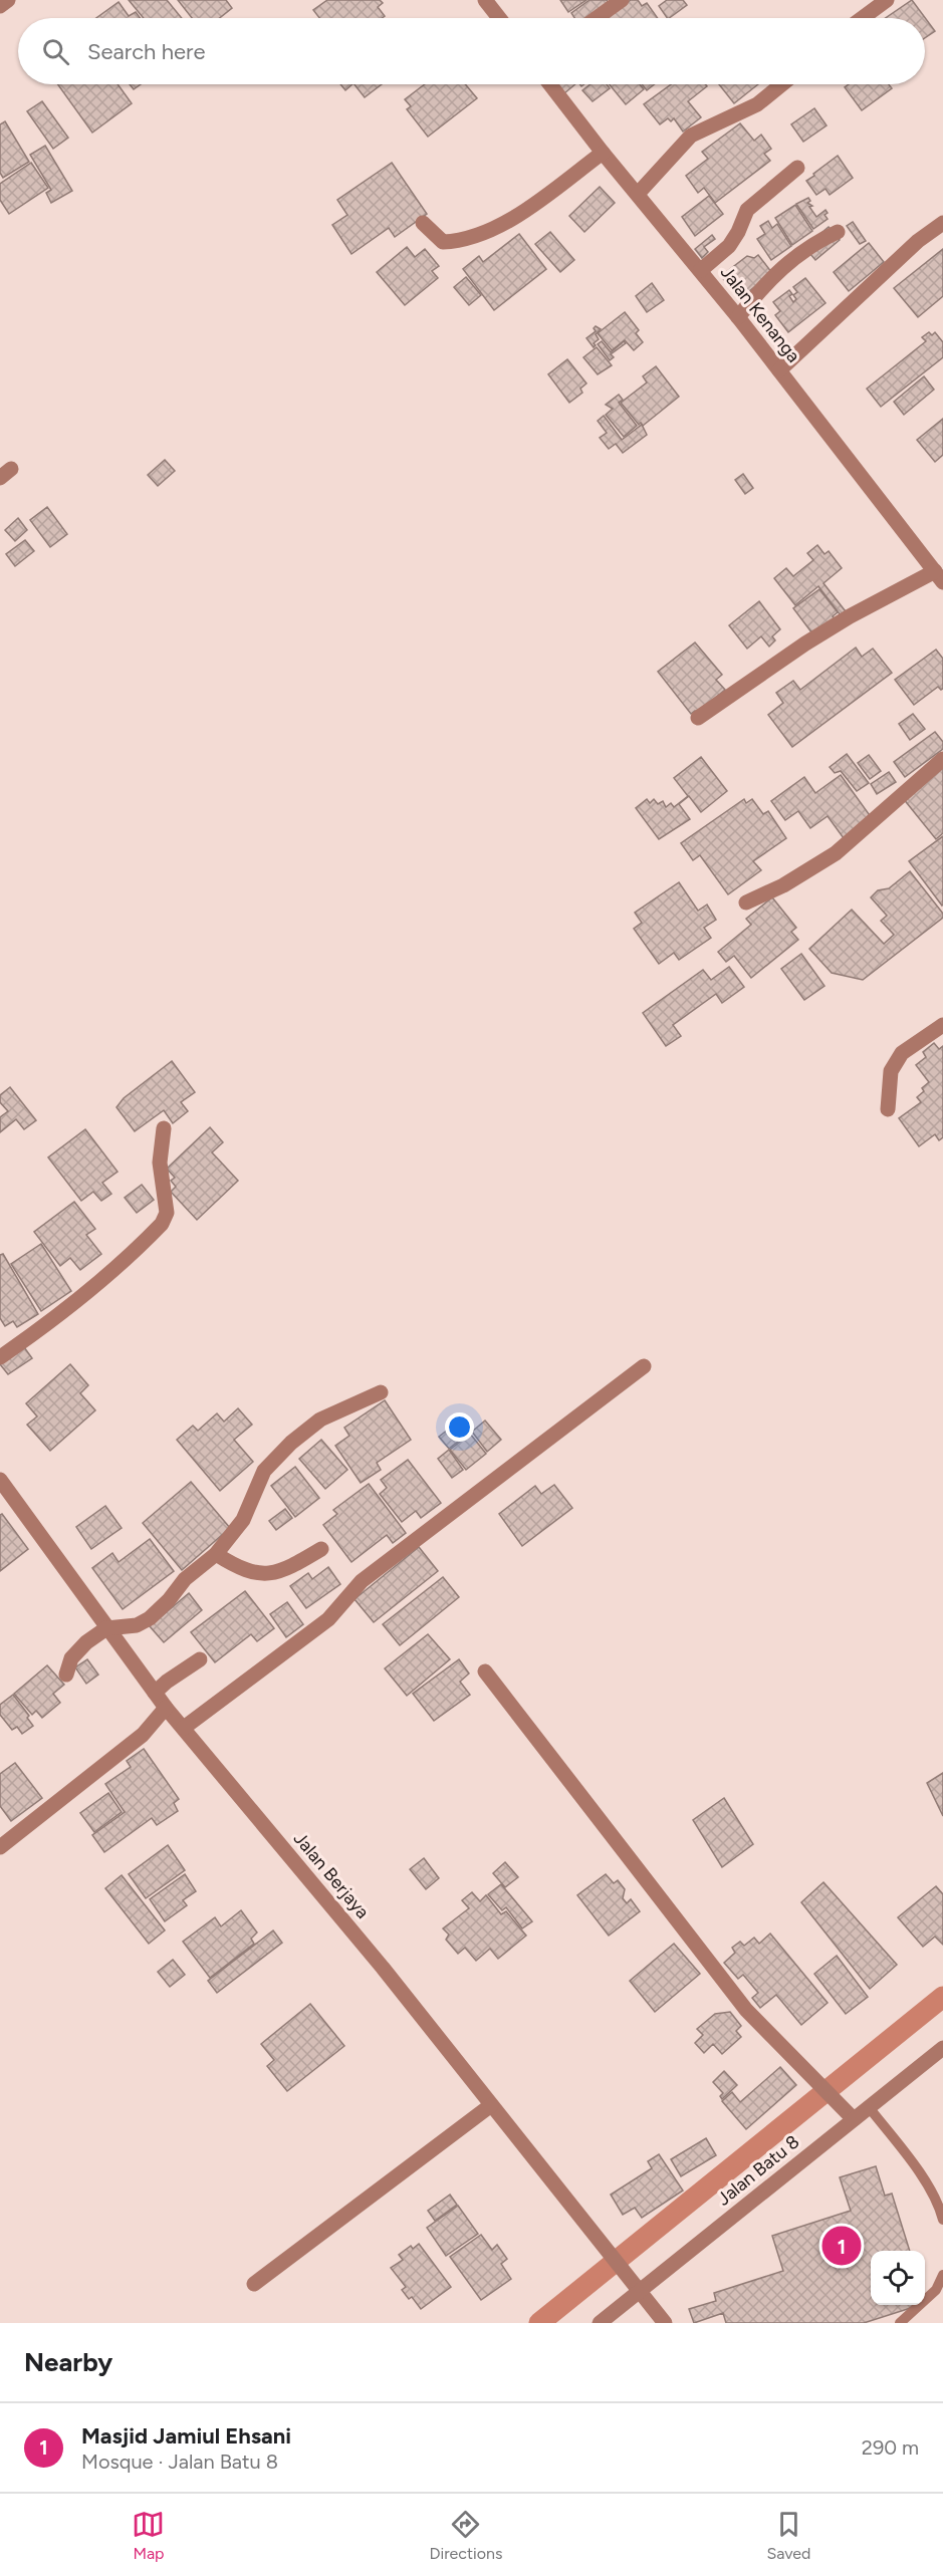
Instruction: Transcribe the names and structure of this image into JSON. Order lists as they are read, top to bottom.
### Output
{
  "streets": {
    "street": ["Jalan Kenanga", "Jalan Berjaya", "Jalan Batu 8"]
  },
  "crossings": [
    ["Jalan Berjaya", "Jalan Batu 8"]
  ],
  "page": {
    "search": "Search here",
    "pins": "1",
    "heading": "Nearby",
    "list": [
      {
        "mark": "1",
        "name": "Masjid Jamiul Ehsani",
        "note": "Mosque · Jalan Batu 8",
        "value": "290 m"
      }
    ],
    "nav": ["Map", "Directions", "Saved"]
  }
}
